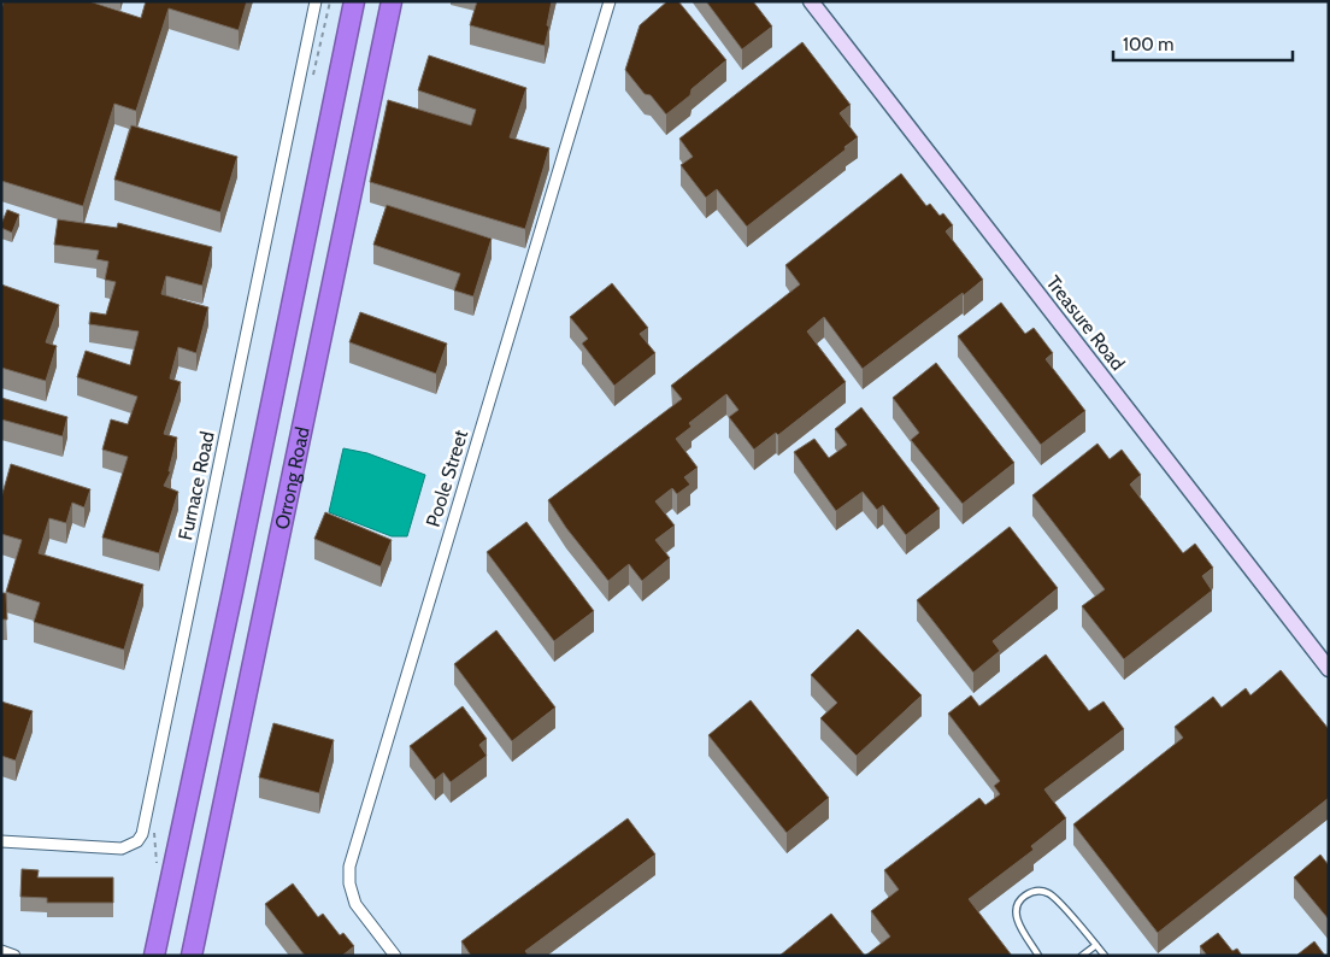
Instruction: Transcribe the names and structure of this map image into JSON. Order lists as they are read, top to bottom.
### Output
{
  "streets": {
    "highway": ["Orrong Road"],
    "street": ["Treasure Road", "Poole Street", "Furnace Road"]
  },
  "scale_bar": "100 m"
}
